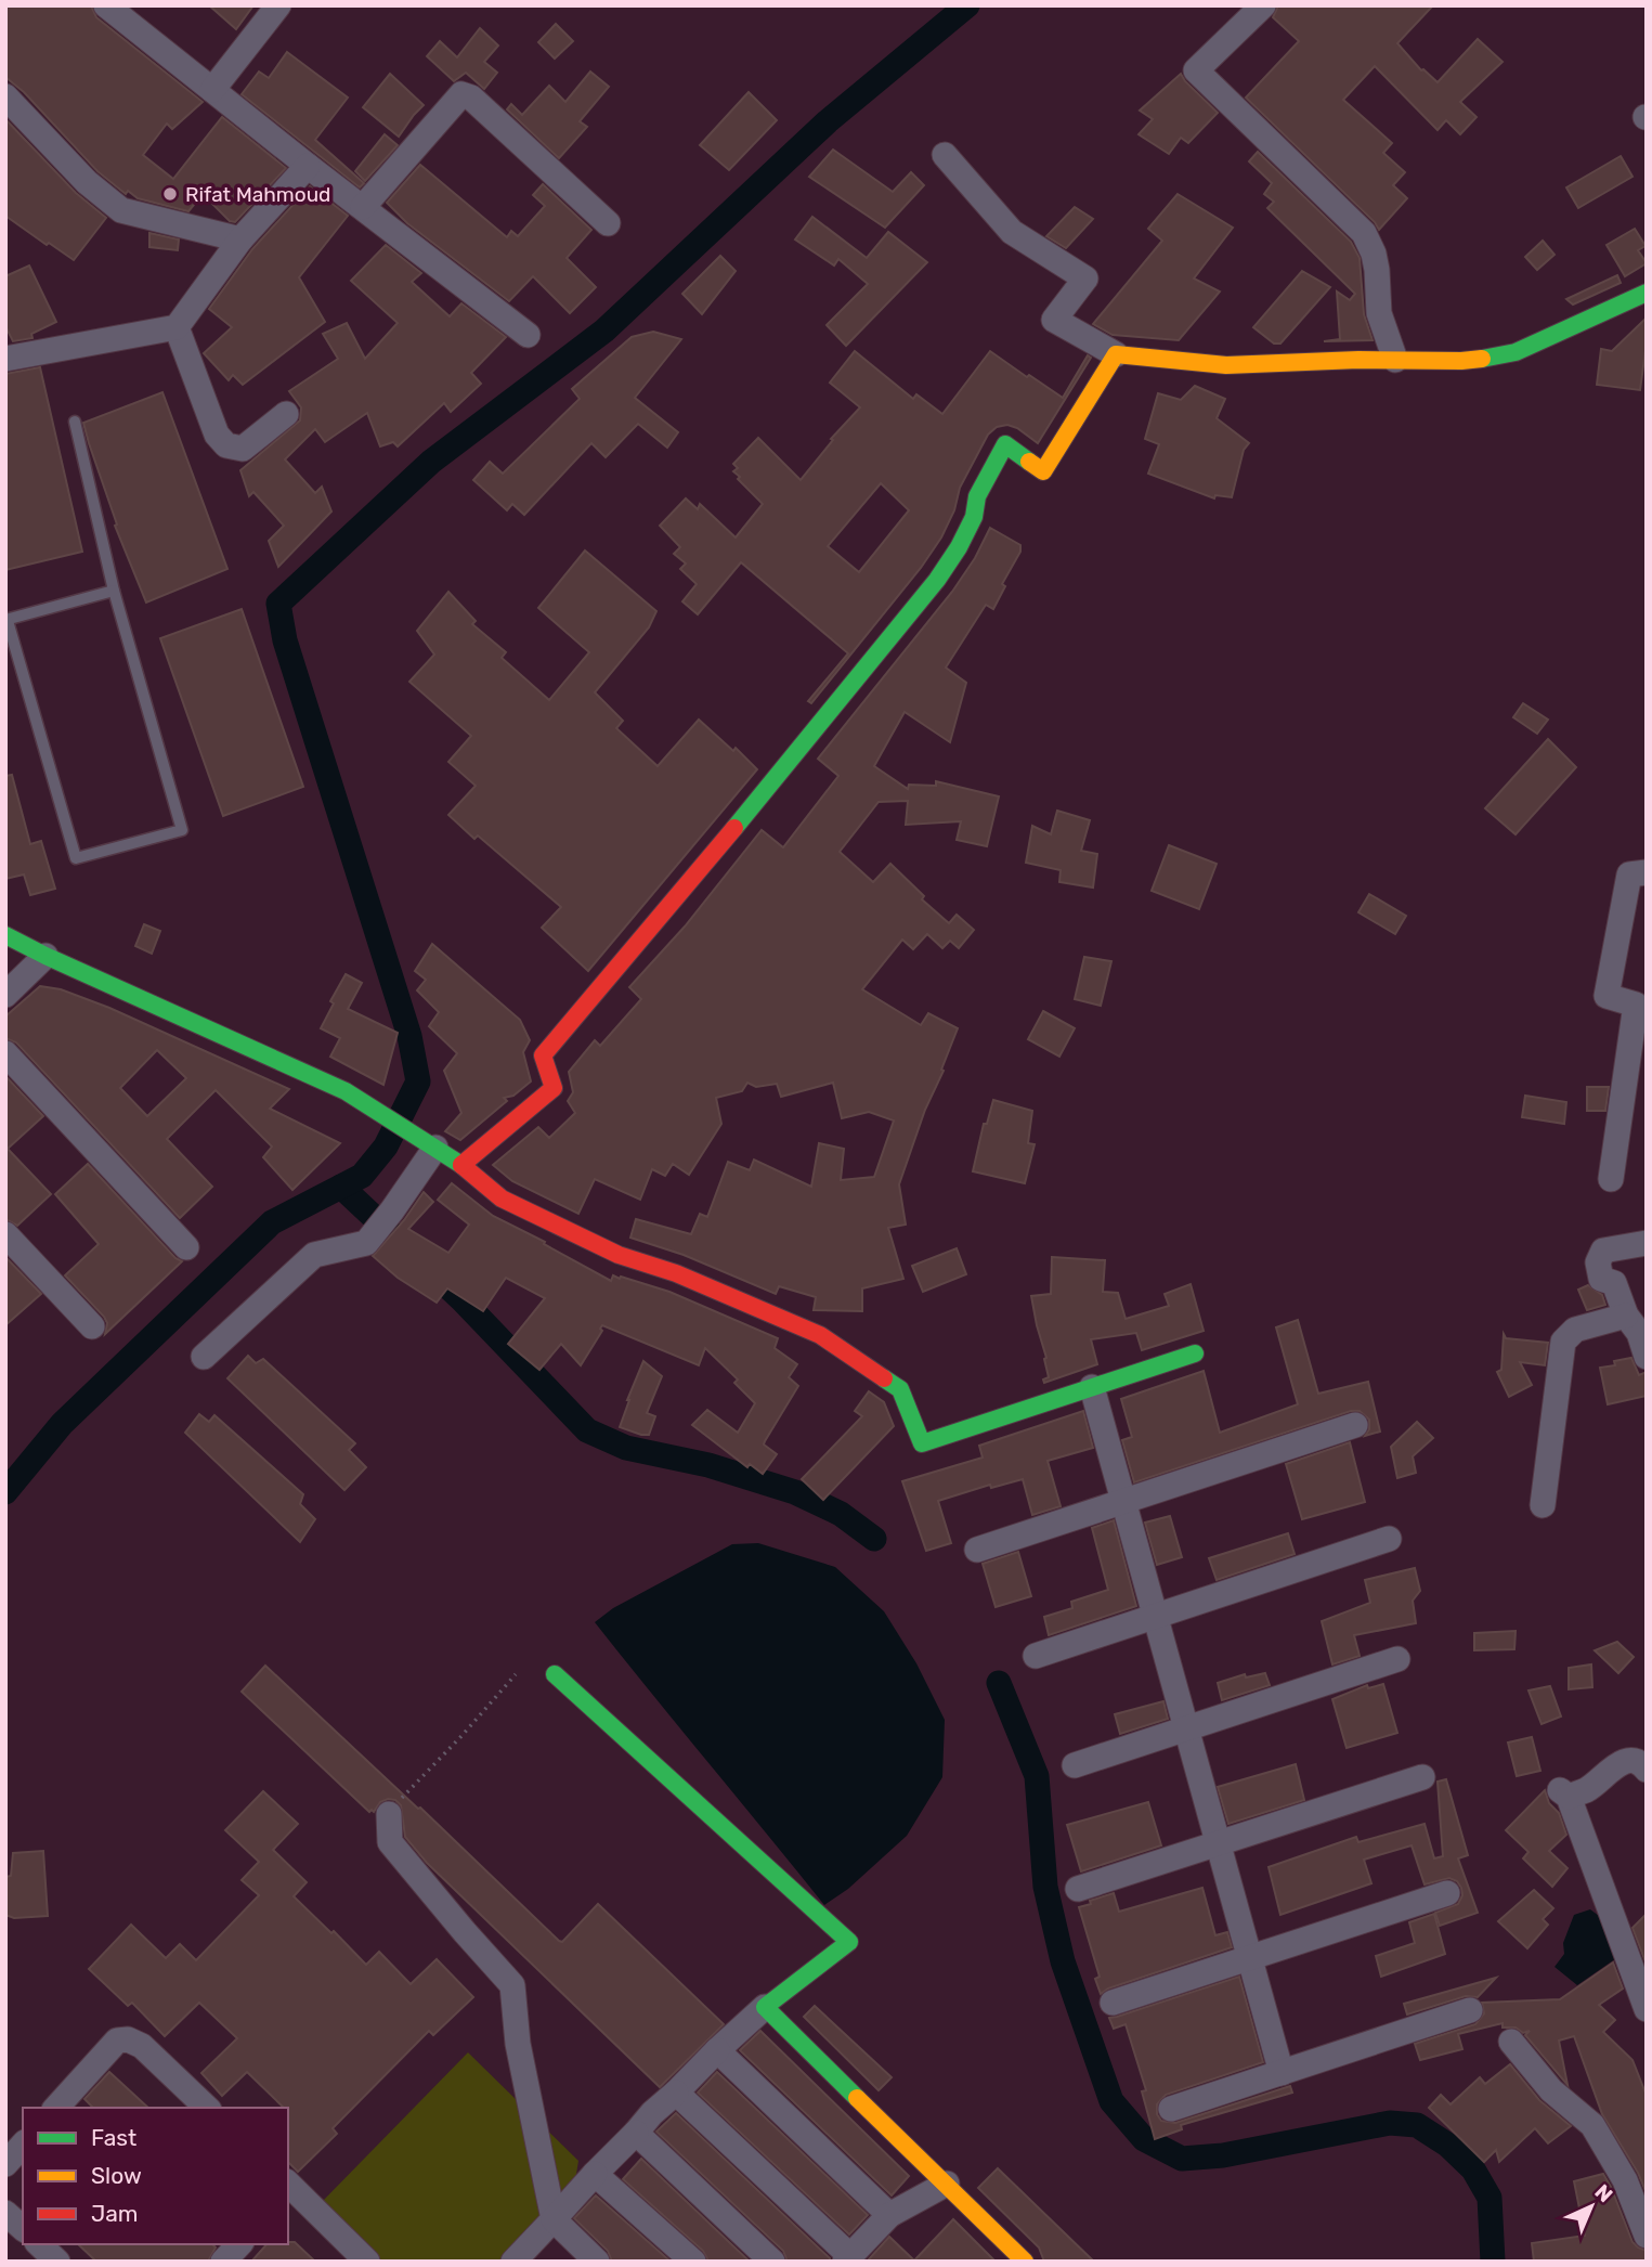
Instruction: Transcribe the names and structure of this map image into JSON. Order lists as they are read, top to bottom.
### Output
{
  "places": ["Rifat Mahmoud"],
  "legend": ["Fast", "Slow", "Jam"],
  "north": "top right"
}
